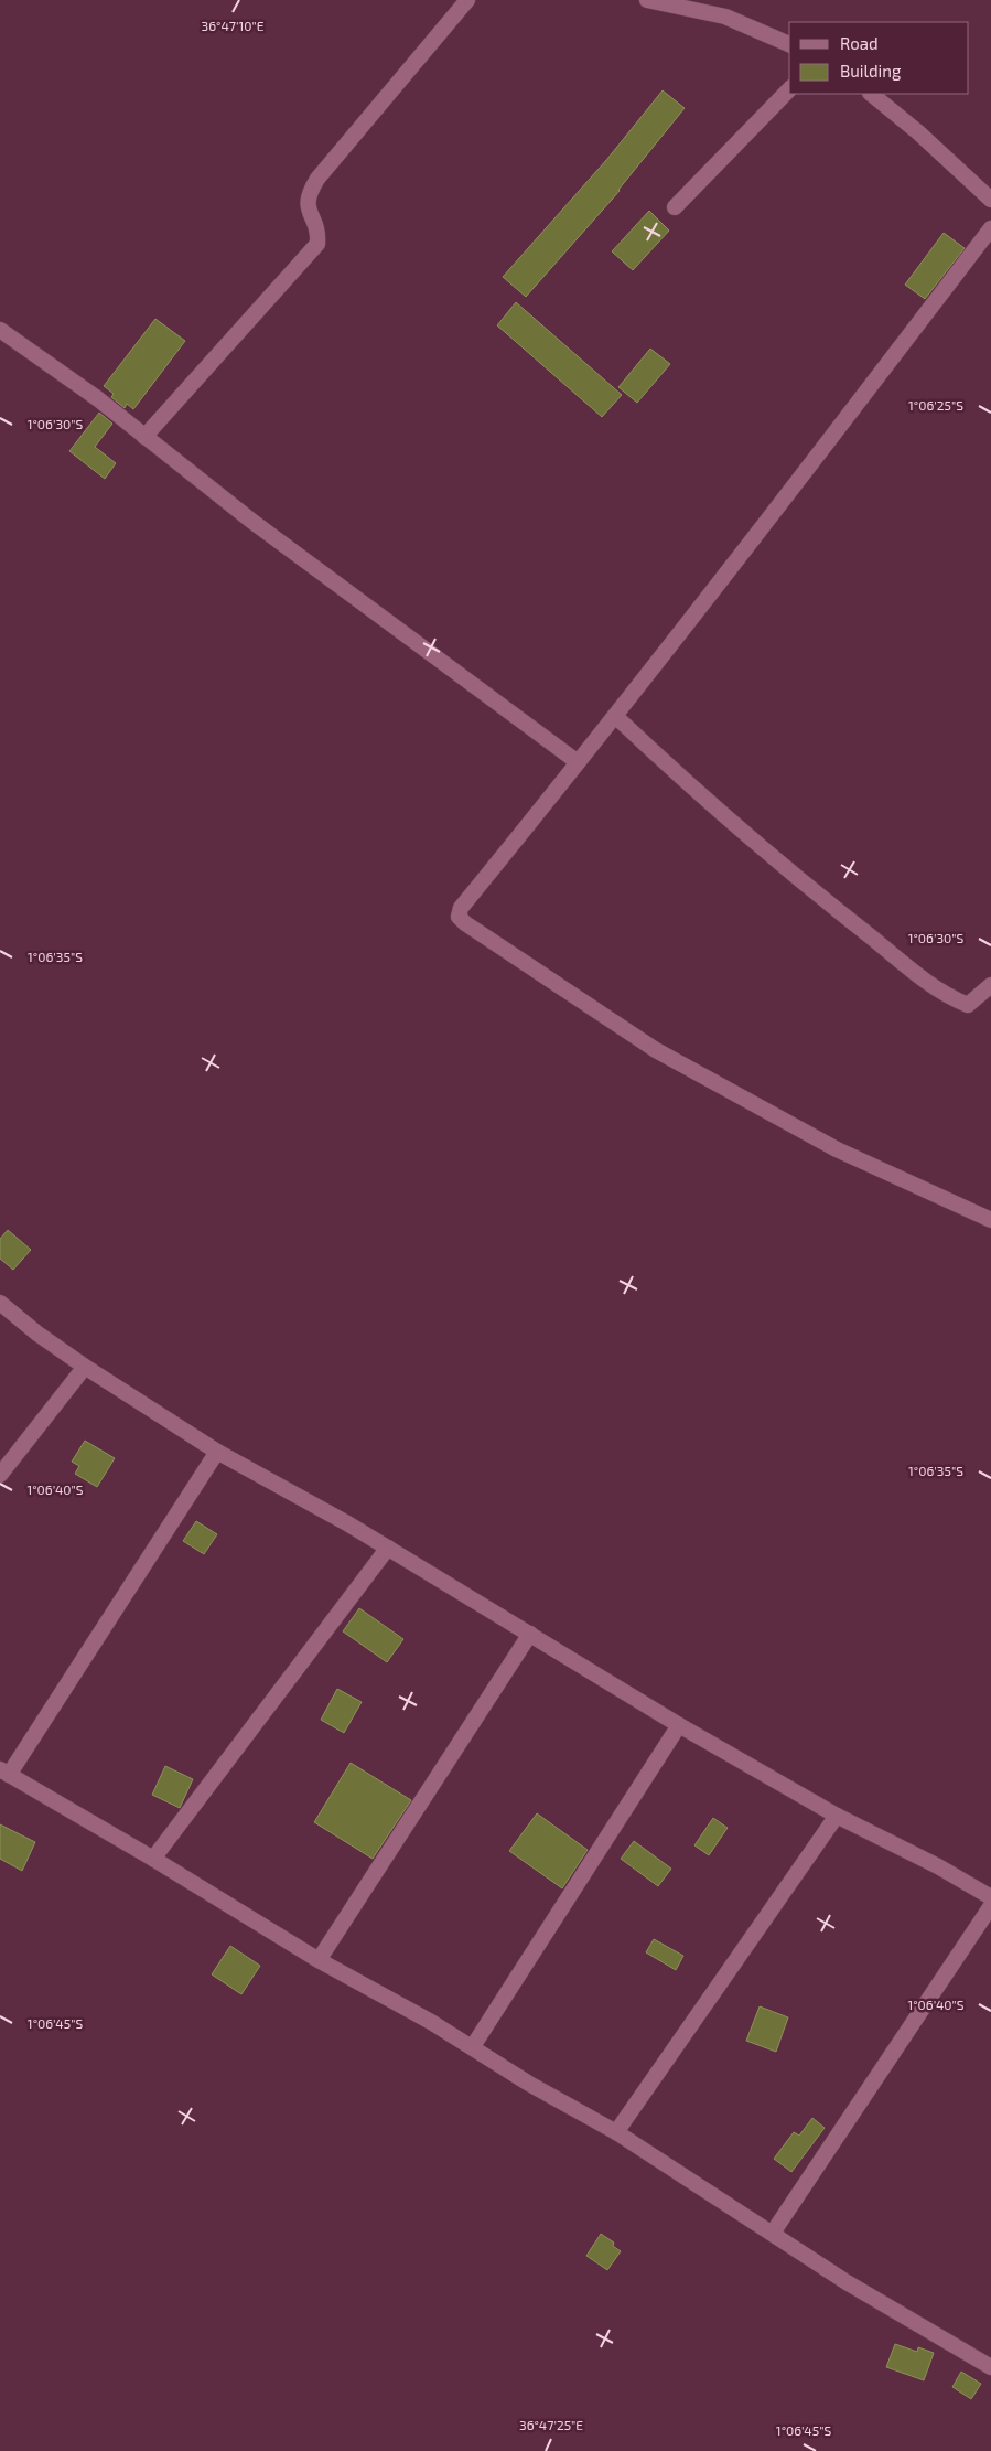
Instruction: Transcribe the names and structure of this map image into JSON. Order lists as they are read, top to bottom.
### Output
{
  "legend": ["Road", "Building"],
  "coordinates": [
    "36°47'10\"E",
    "1°06'25\"S",
    "1°06'30\"S",
    "1°06'35\"S",
    "1°06'40\"S",
    "1°06'45\"S",
    "36°47'25\"E"
  ]
}
